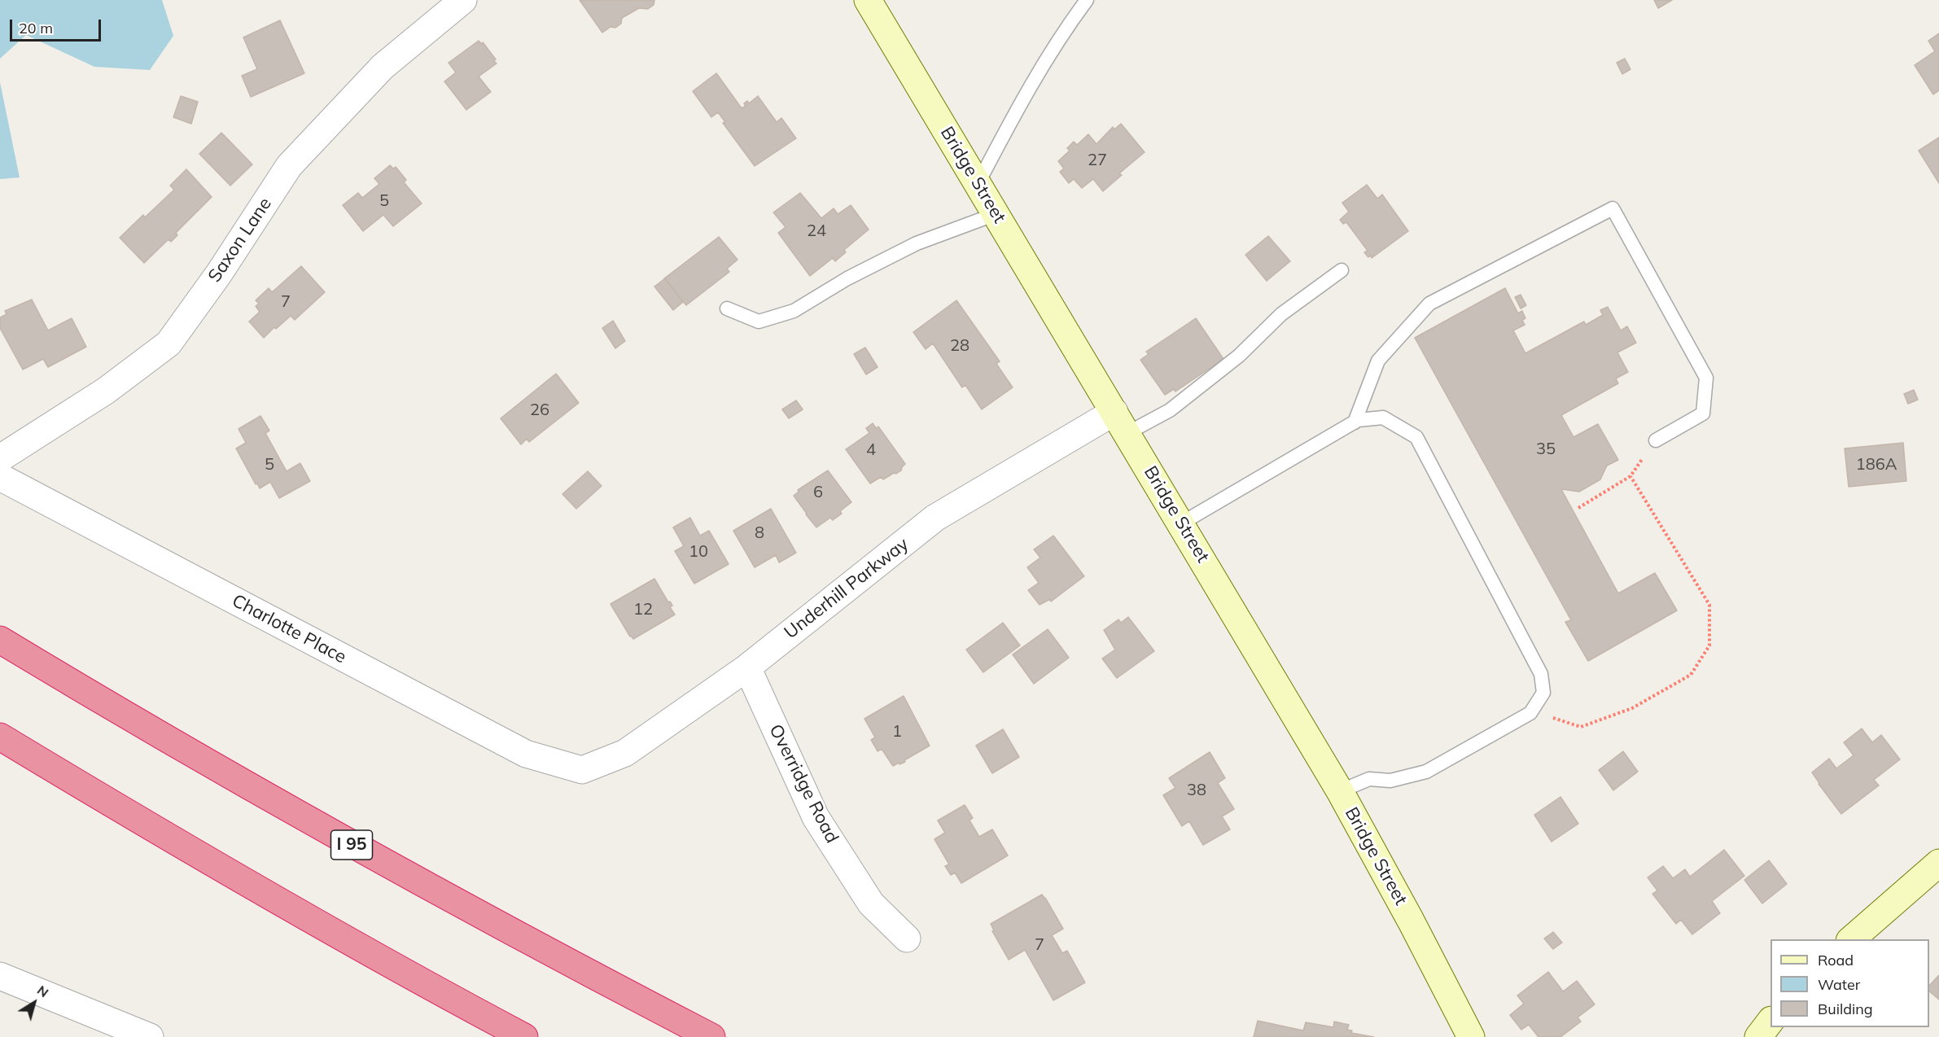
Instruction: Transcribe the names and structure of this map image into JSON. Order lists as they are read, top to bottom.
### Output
{
  "streets": {
    "highway": ["I 95"],
    "main road": ["Bridge Street"],
    "street": [
      "Saxon Lane",
      "Underhill Parkway",
      "Charlotte Place",
      "Overridge Road"
    ]
  },
  "crossings": [
    ["Bridge Street", "Underhill Parkway"],
    ["Underhill Parkway", "Charlotte Place"],
    ["Underhill Parkway", "Overridge Road"]
  ],
  "house_numbers": [
    "27",
    "5",
    "24",
    "7",
    "28",
    "26",
    "35",
    "4",
    "5",
    "186A",
    "6",
    "8",
    "10",
    "12",
    "1",
    "38",
    "7"
  ],
  "legend": ["Road", "Water", "Building"],
  "scale_bar": "20 m",
  "north": "top right"
}
